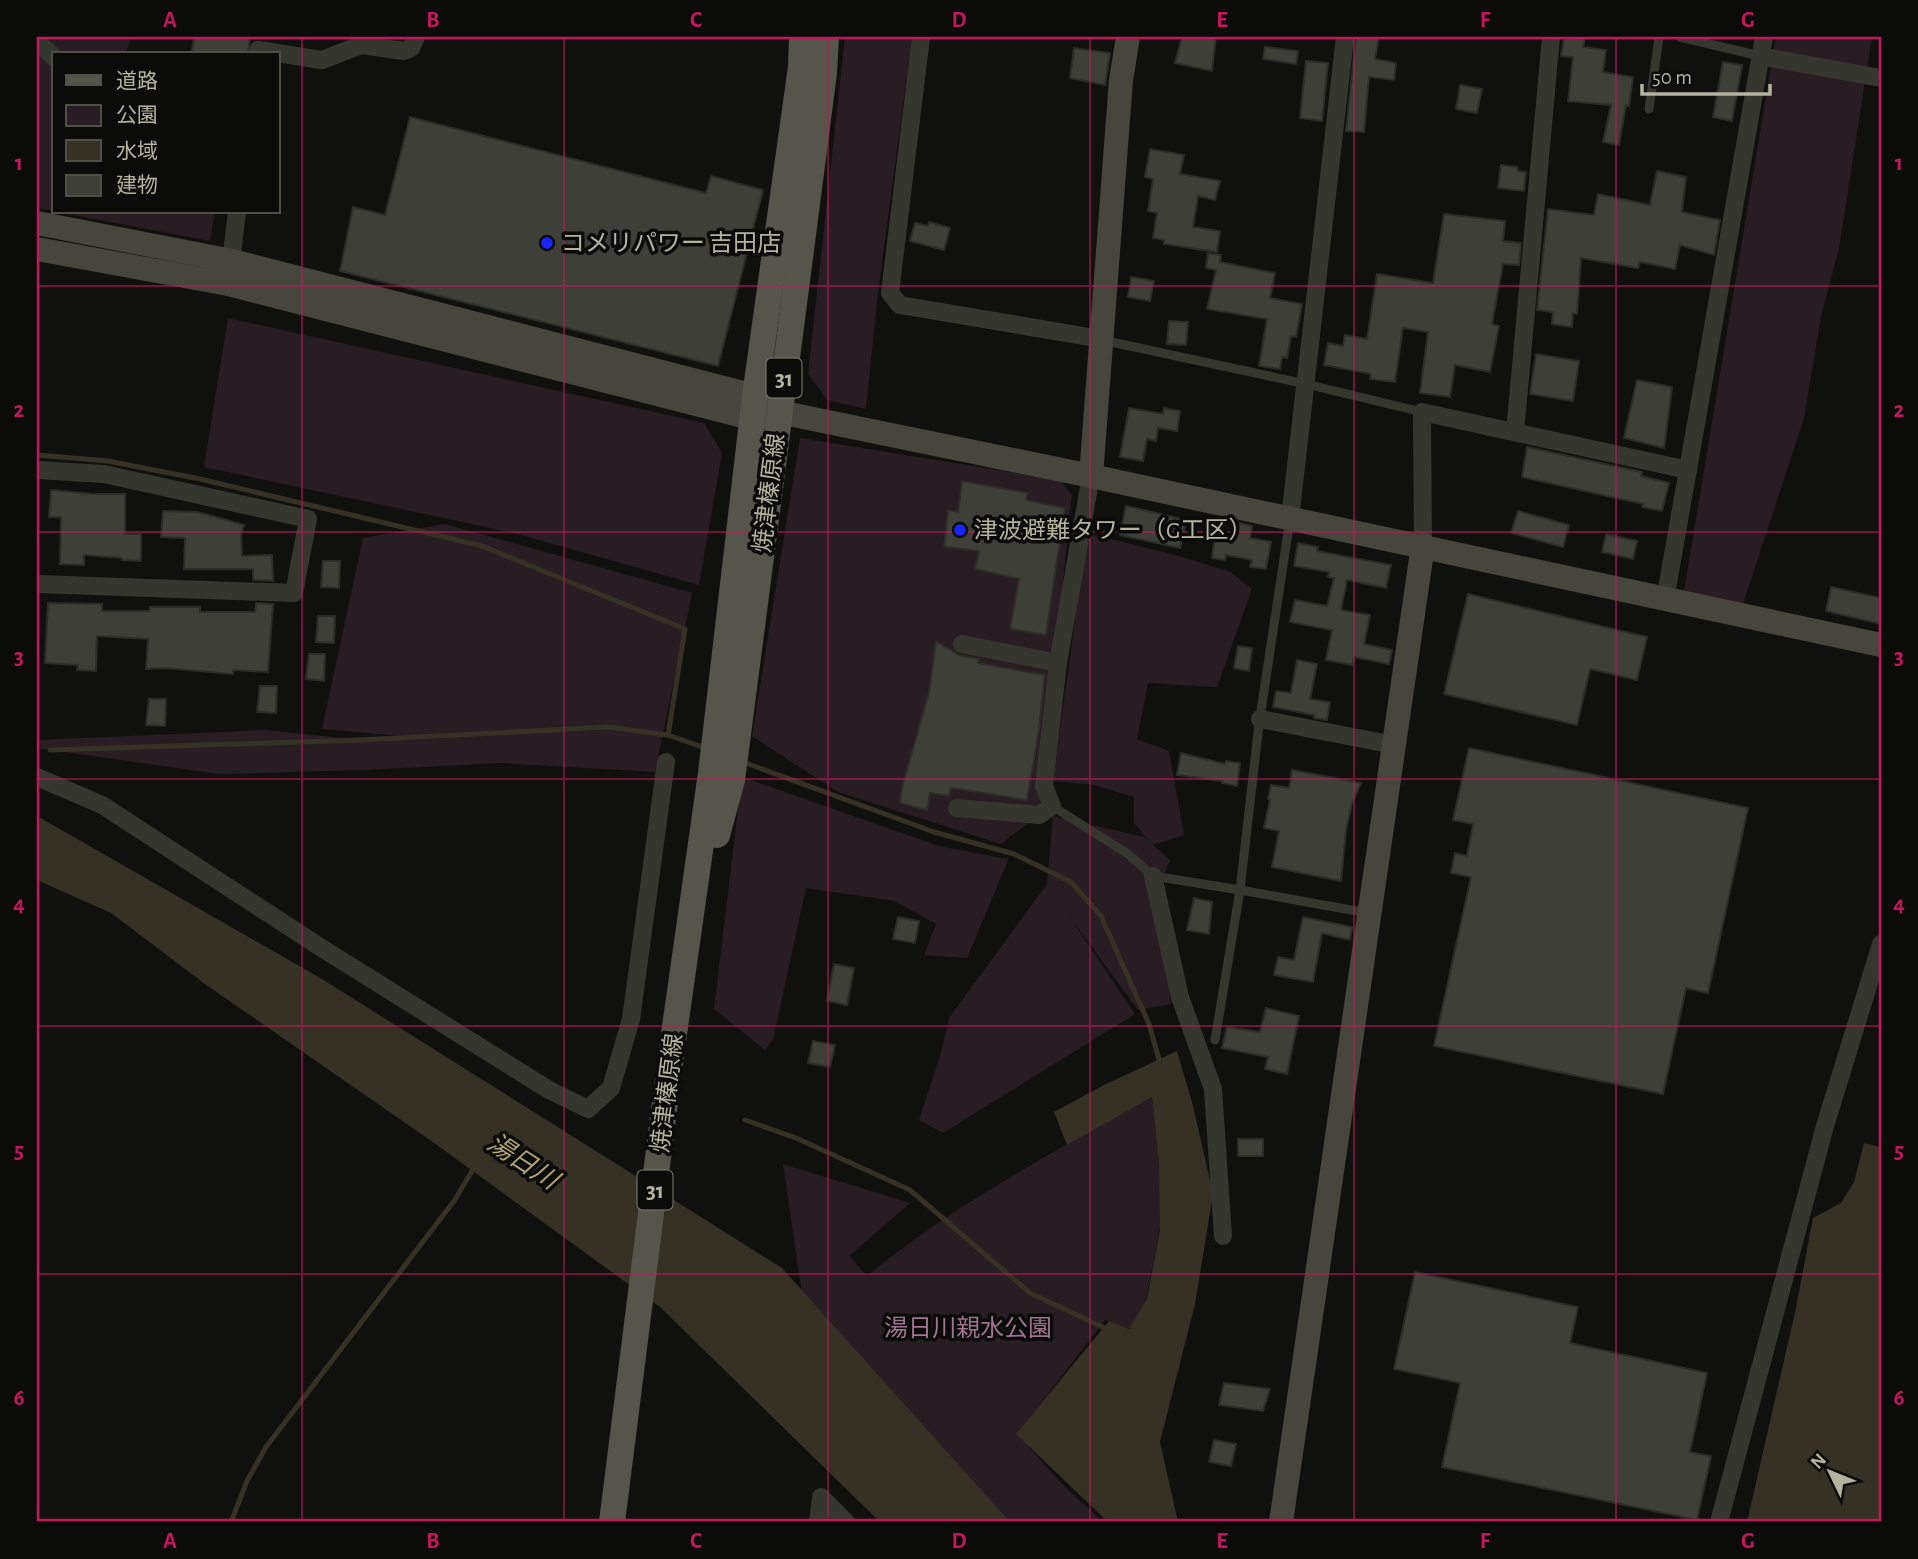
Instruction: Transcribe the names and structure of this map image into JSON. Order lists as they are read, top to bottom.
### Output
{
  "streets": {
    "main road": ["31", "焼津榛原線"]
  },
  "water": ["湯日川"],
  "parks": ["湯日川親水公園"],
  "places": ["コメリパワー 吉田店", "津波避難タワー（G工区）"],
  "legend": [
    "道路",
    "公園",
    "水域",
    "建物"
  ],
  "scale_bar": "50 m",
  "north": "top left",
  "grid": {
    "columns": [
      "A",
      "B",
      "C",
      "D",
      "E",
      "F",
      "G"
    ],
    "rows": [
      "1",
      "2",
      "3",
      "4",
      "5",
      "6"
    ]
  }
}
